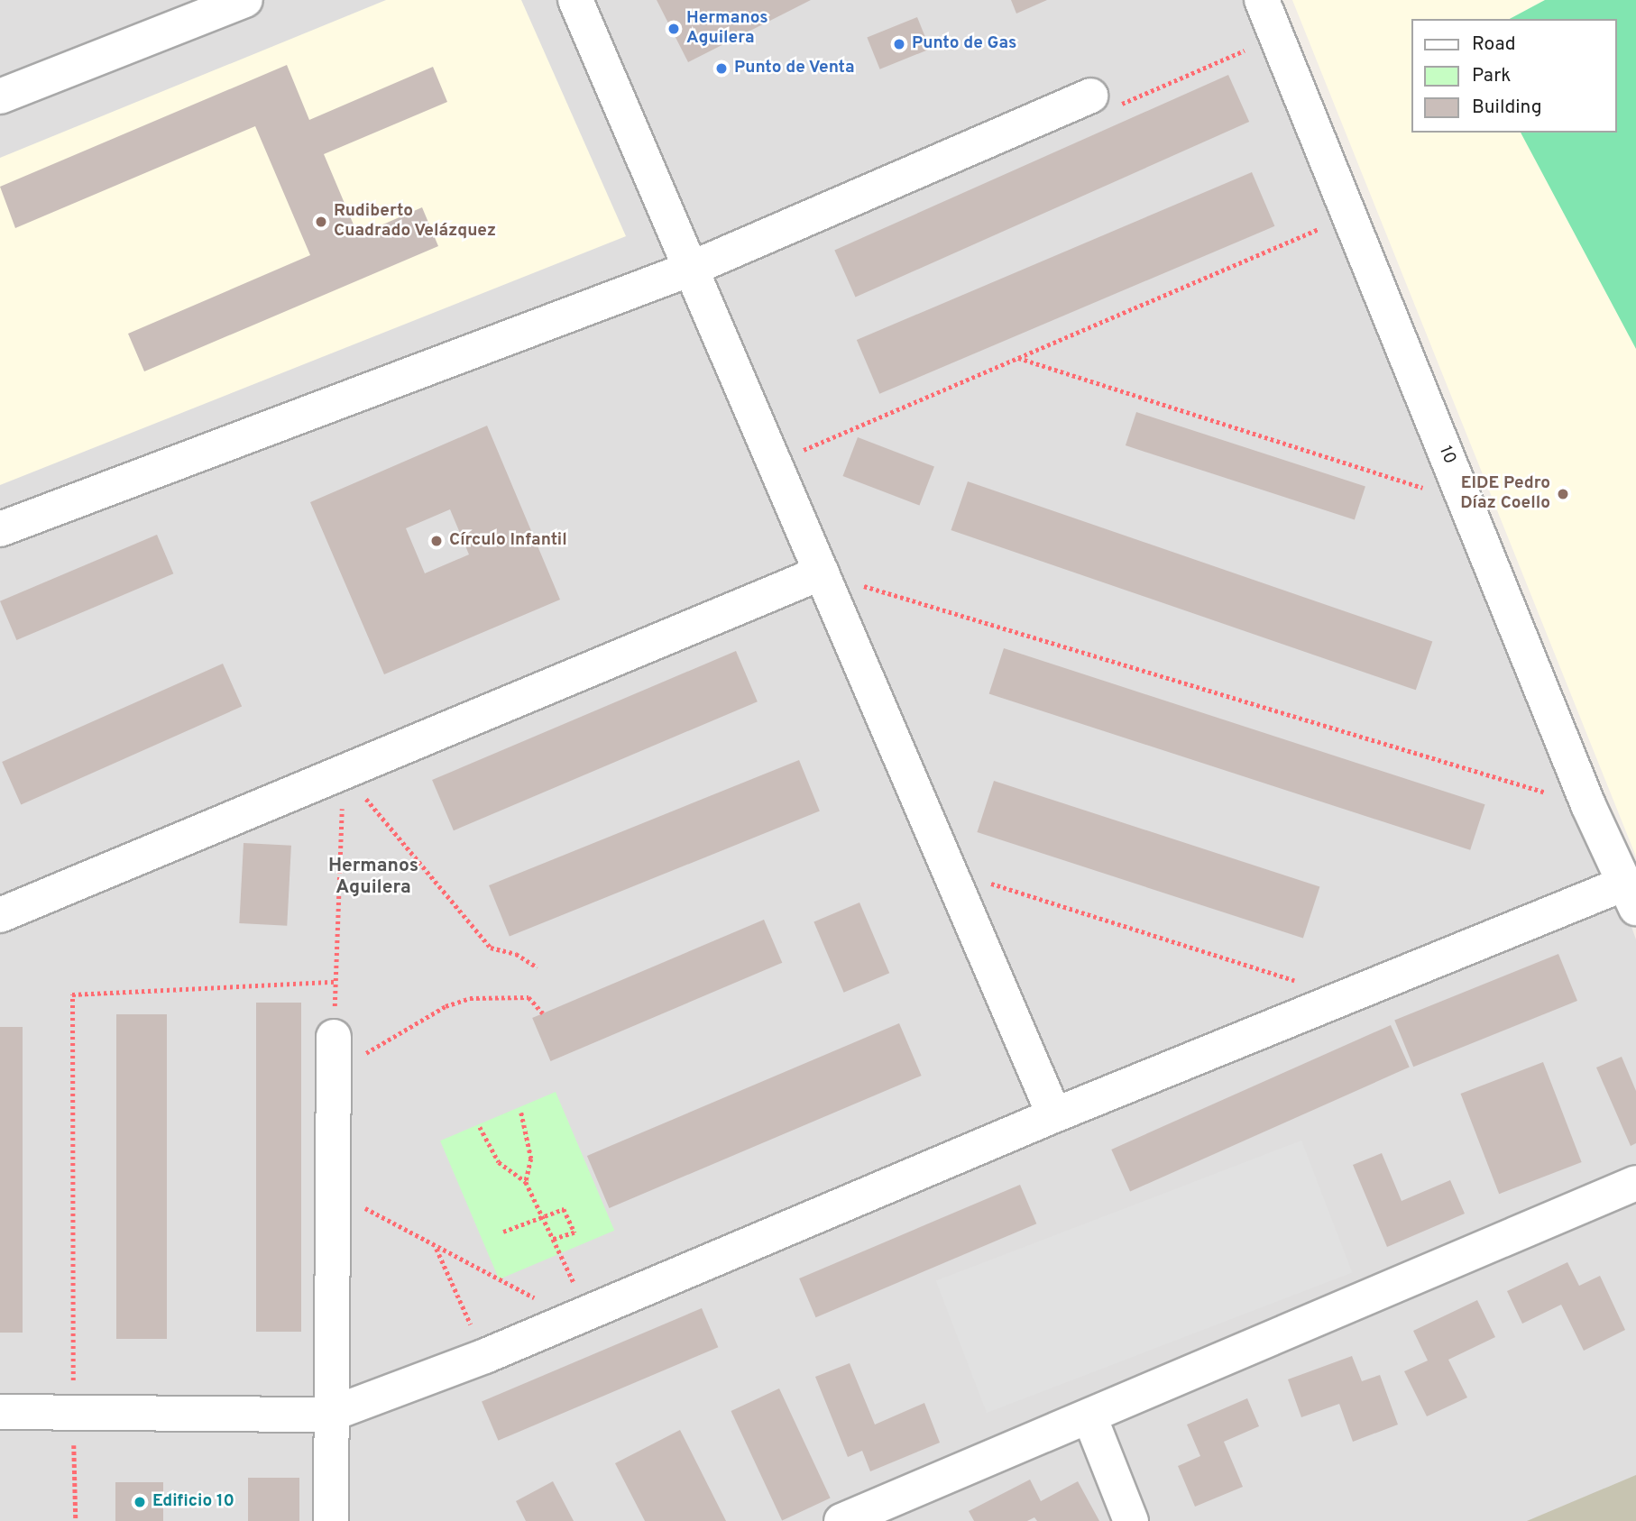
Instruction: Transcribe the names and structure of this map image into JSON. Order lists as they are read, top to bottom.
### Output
{
  "streets": {
    "street": ["10"]
  },
  "districts": ["Hermanos Aguilera"],
  "places": [
    "Hermanos Aguilera",
    "Punto de Gas",
    "Punto de Venta",
    "Rudiberto Cuadrado Velázquez",
    "EIDE Pedro Díaz Coello",
    "Círculo Infantil",
    "Edificio 10"
  ],
  "legend": ["Road", "Park", "Building"]
}
